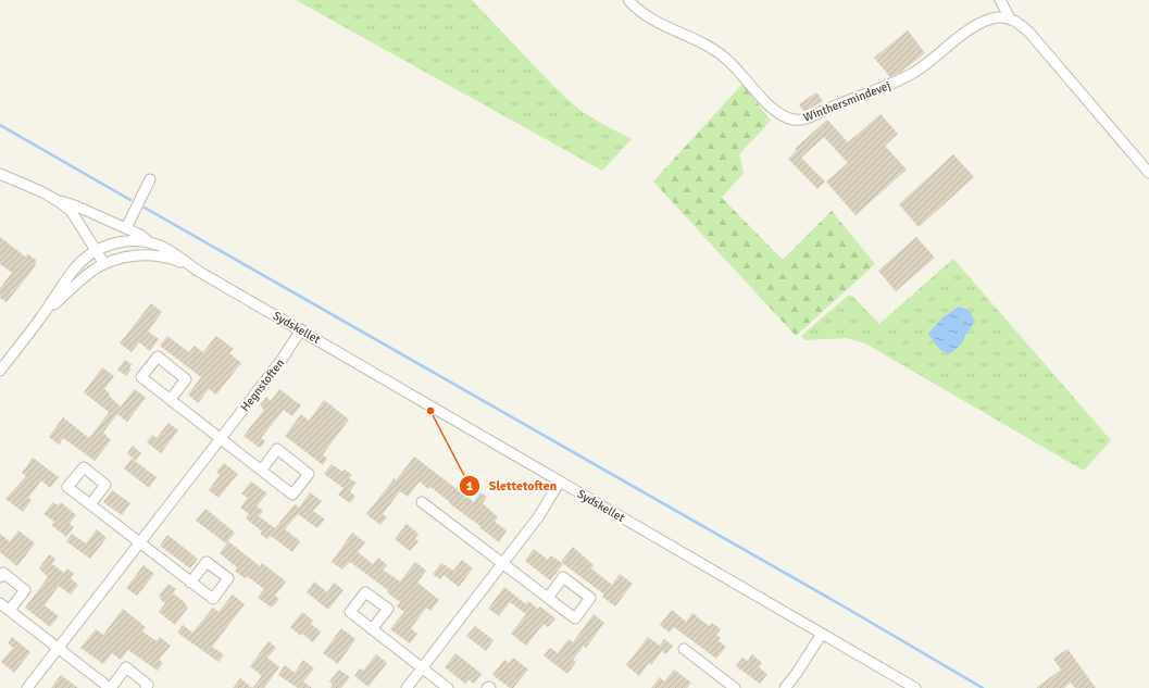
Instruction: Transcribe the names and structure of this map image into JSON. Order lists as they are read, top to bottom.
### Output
{
  "streets": {
    "street": ["Winthersmindevej", "Sydskellet", "Hegnstoften"]
  },
  "crossings": [
    ["Sydskellet", "Hegnstoften"]
  ],
  "places": ["Slettetoften"]
}
